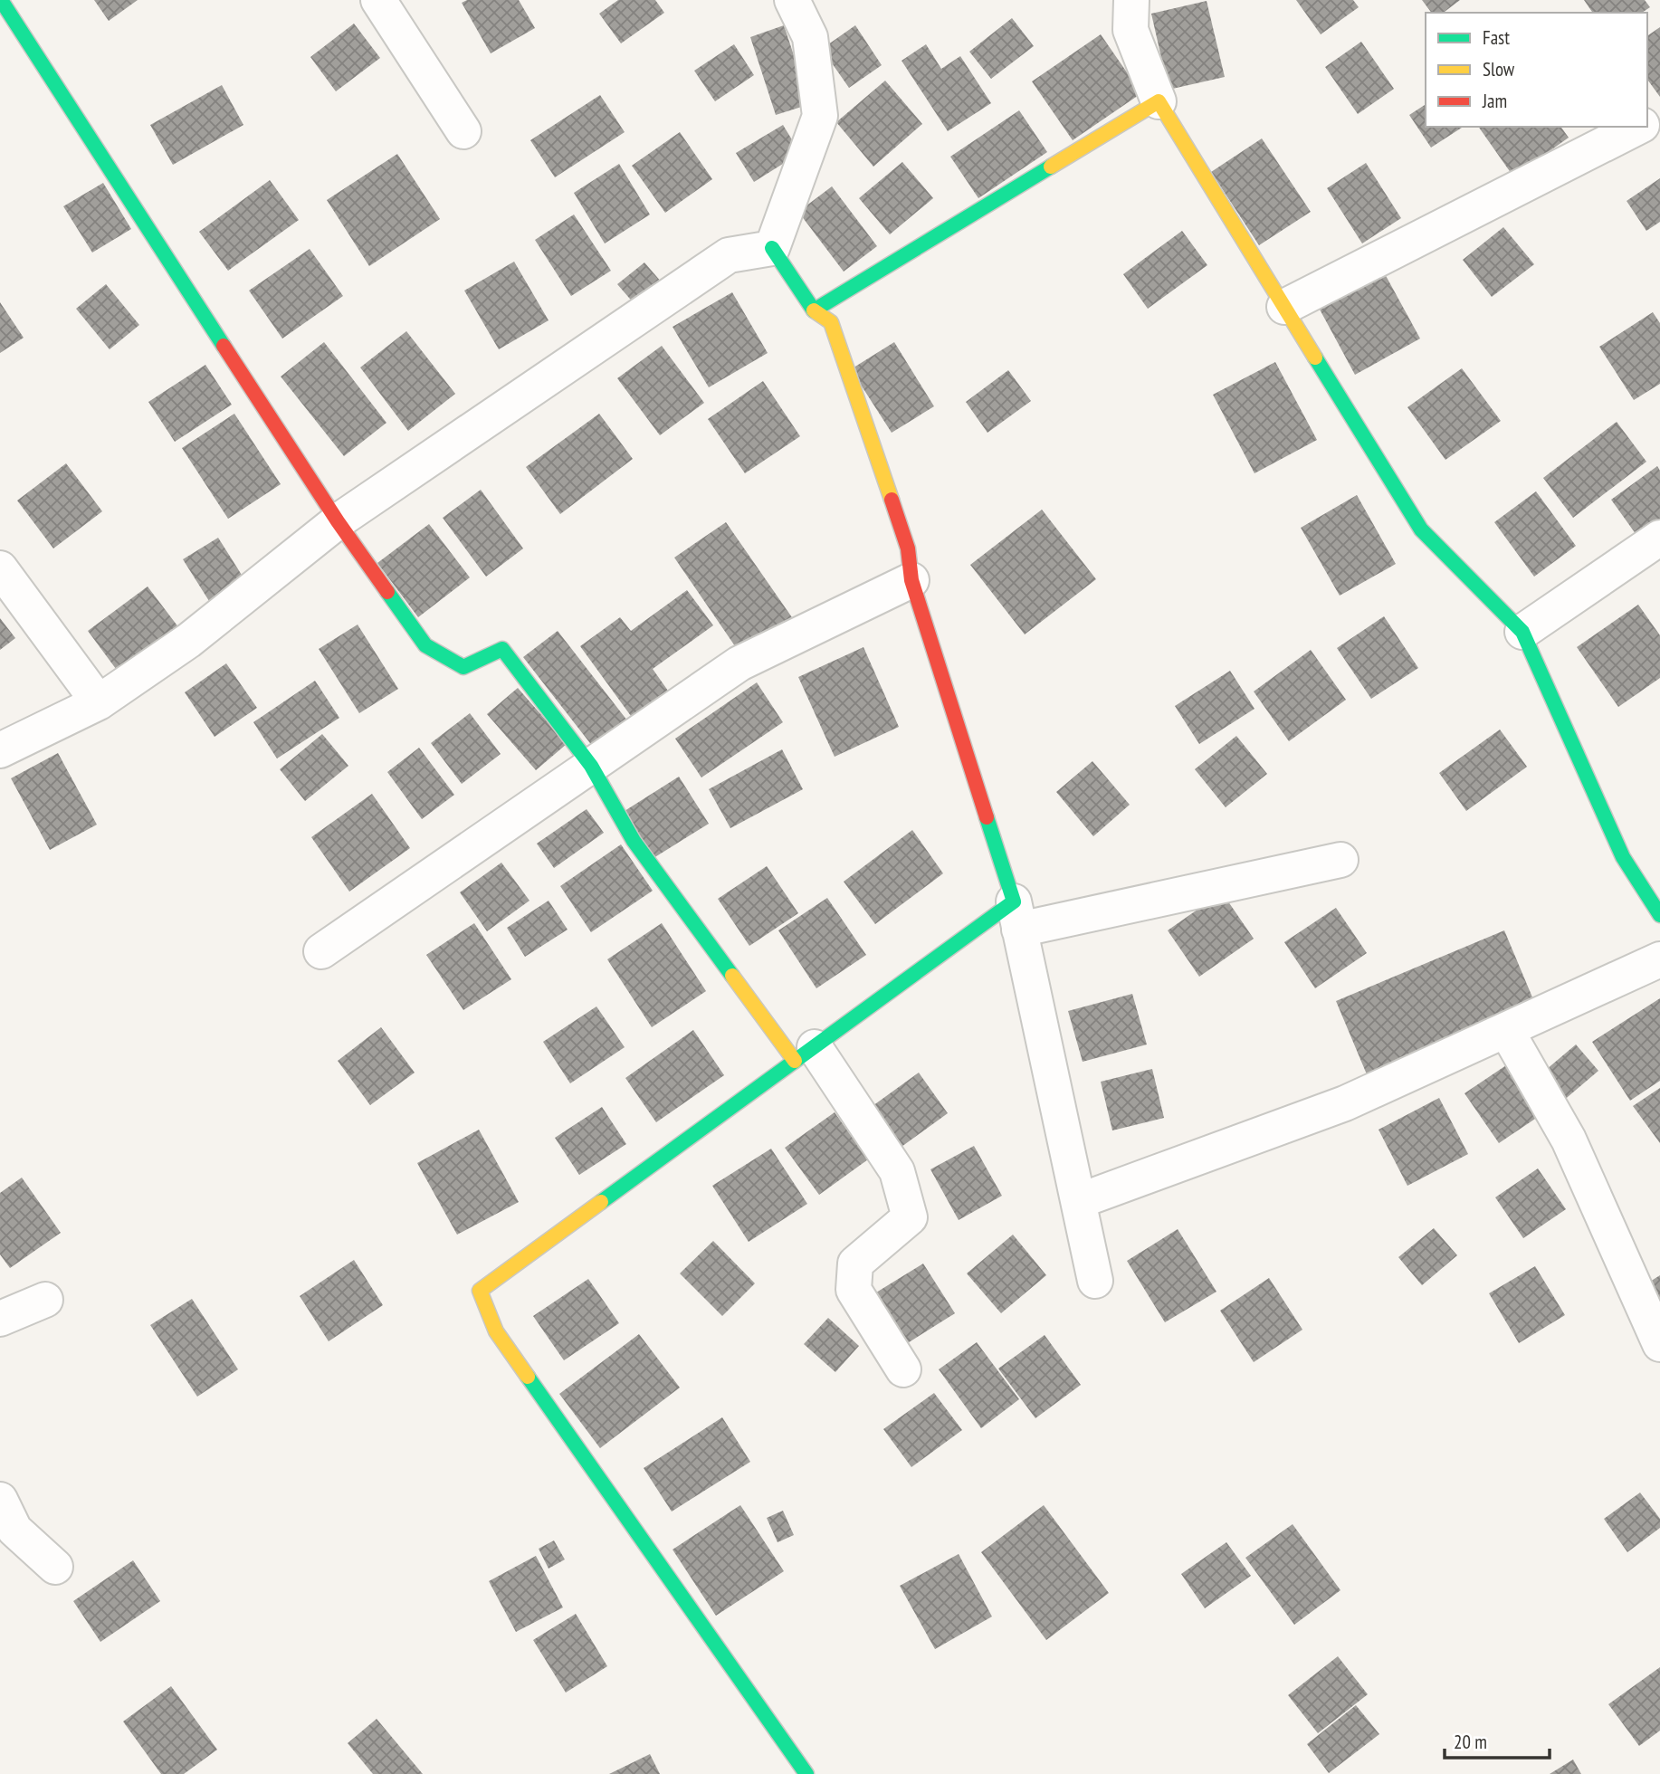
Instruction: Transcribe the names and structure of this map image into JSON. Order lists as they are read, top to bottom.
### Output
{
  "legend": ["Fast", "Slow", "Jam"],
  "scale_bar": "20 m"
}
